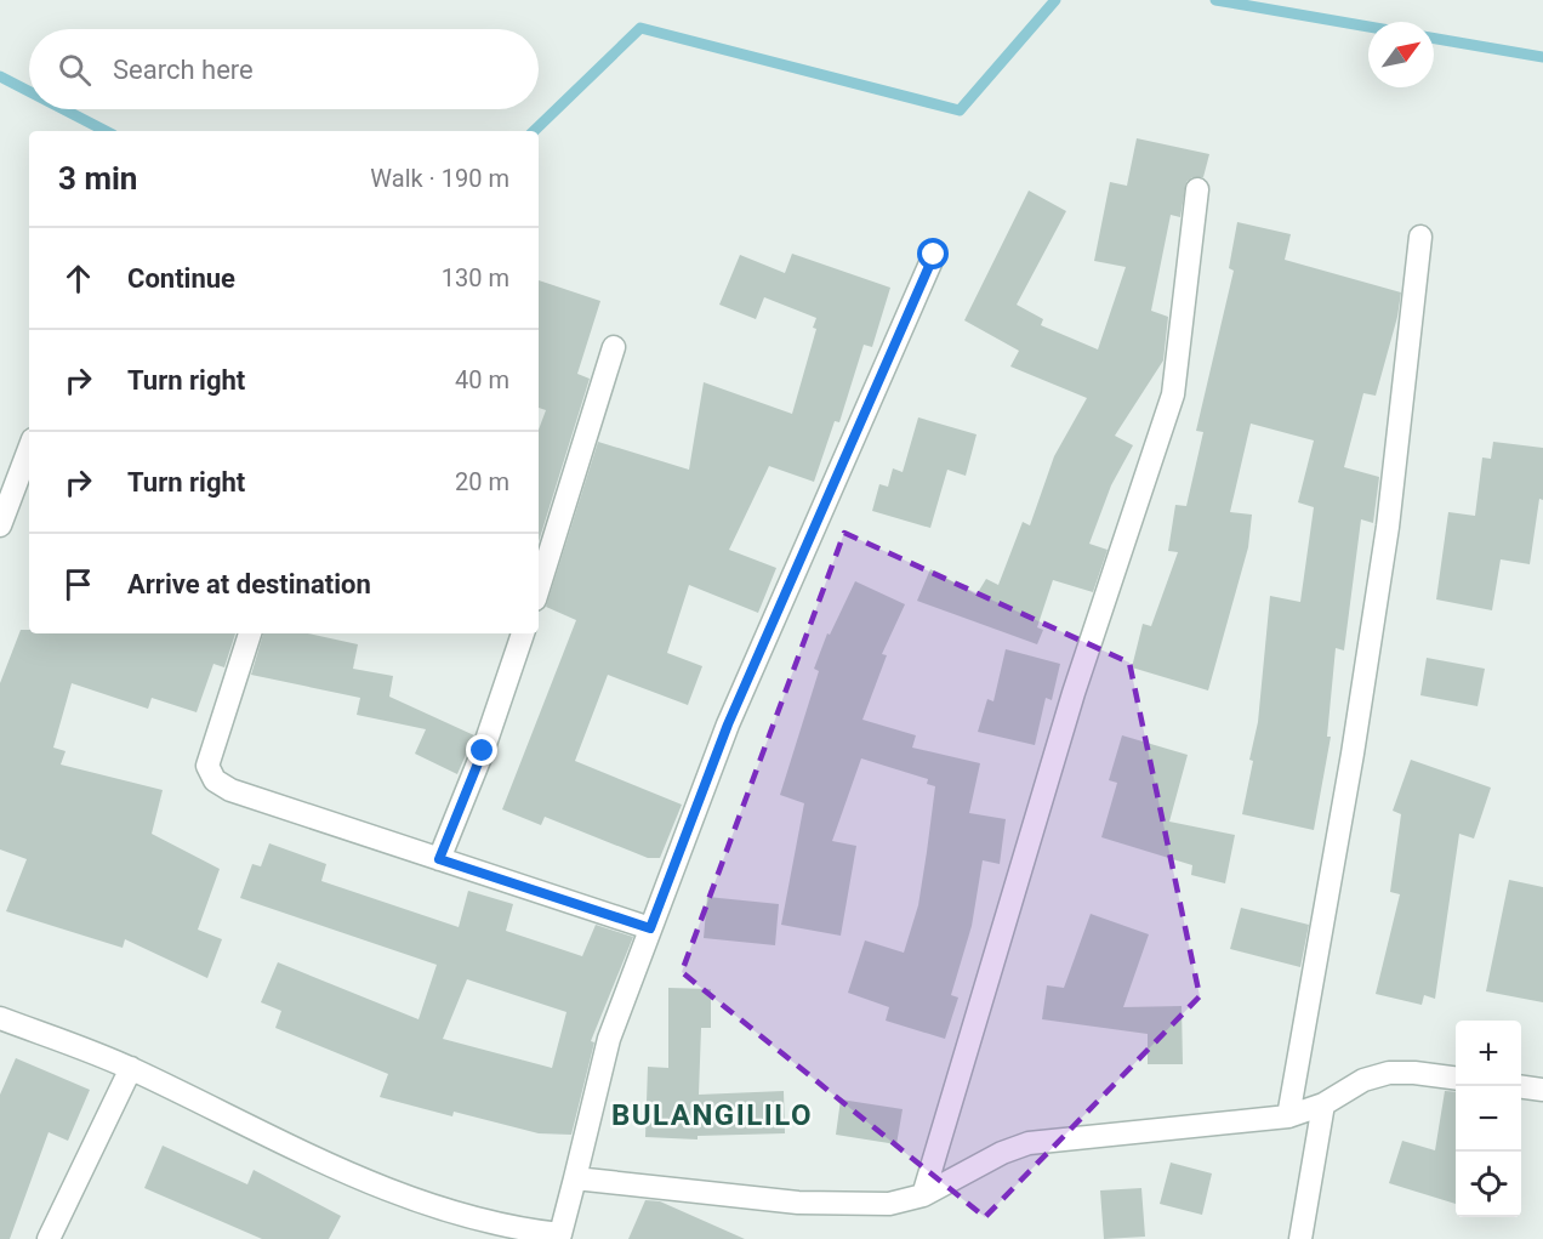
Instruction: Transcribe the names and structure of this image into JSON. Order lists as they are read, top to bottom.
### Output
{
  "districts": ["BULANGILILO"],
  "north": "top right",
  "page": {
    "search": "Search here",
    "heading": ["3 min", "Walk · 190 m"],
    "list": [
      ["Continue", "130 m"],
      ["Turn right", "40 m"],
      ["Turn right", "20 m"],
      "Arrive at destination"
    ],
    "map_buttons": ["+", "−"]
  }
}
